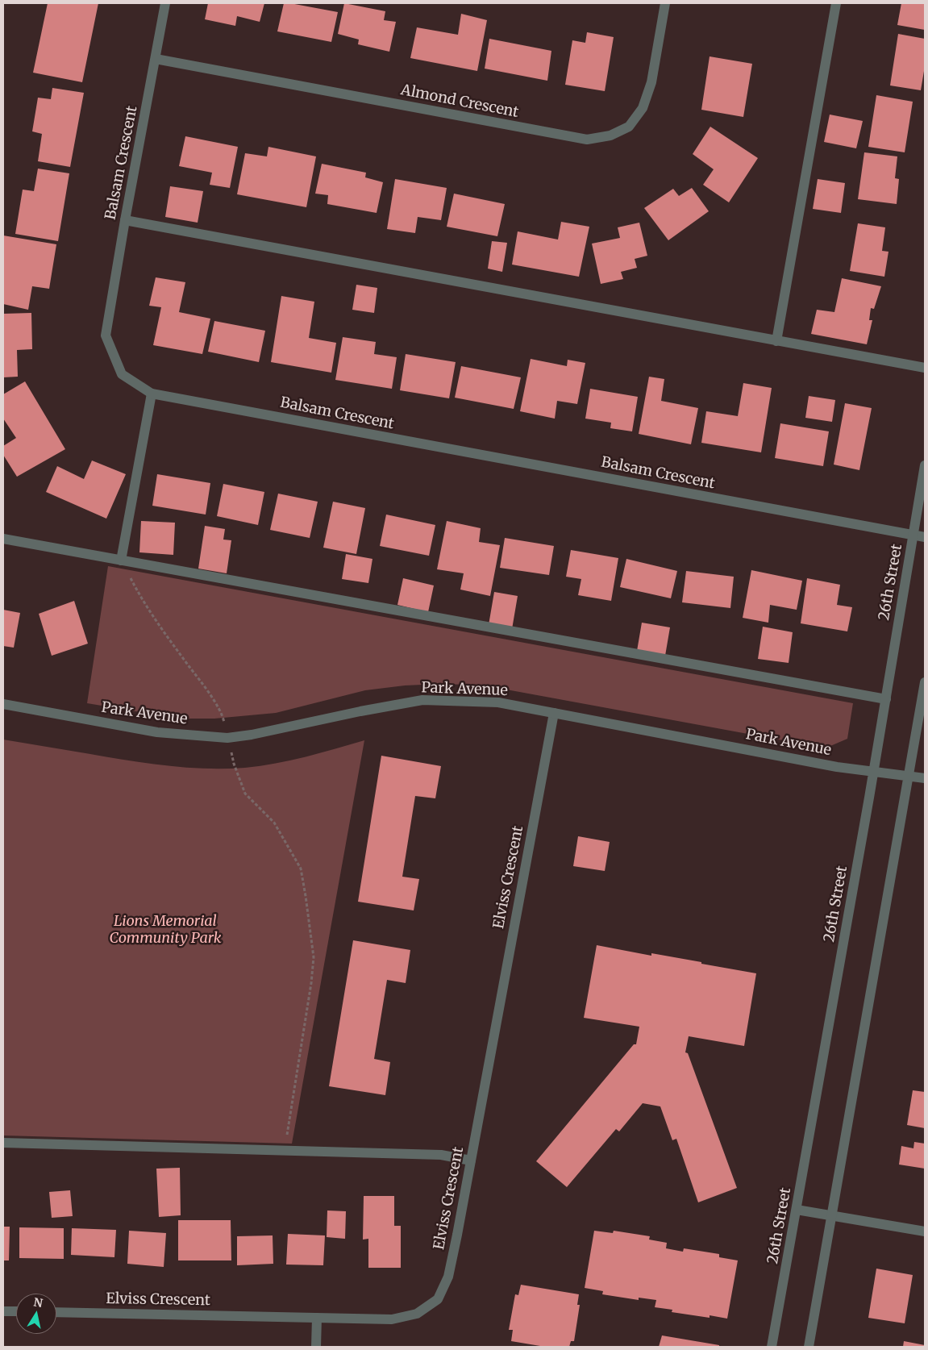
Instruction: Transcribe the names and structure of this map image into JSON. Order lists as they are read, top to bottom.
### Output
{
  "streets": {
    "street": [
      "Almond Crescent",
      "Balsam Crescent",
      "26th Street",
      "Park Avenue",
      "Elviss Crescent"
    ]
  },
  "crossings": [
    ["Almond Crescent", "Balsam Crescent"],
    ["Balsam Crescent", "26th Street"],
    ["26th Street", "Park Avenue"],
    ["Park Avenue", "Elviss Crescent"]
  ],
  "parks": ["Lions Memorial Community Park"],
  "north": "top"
}
